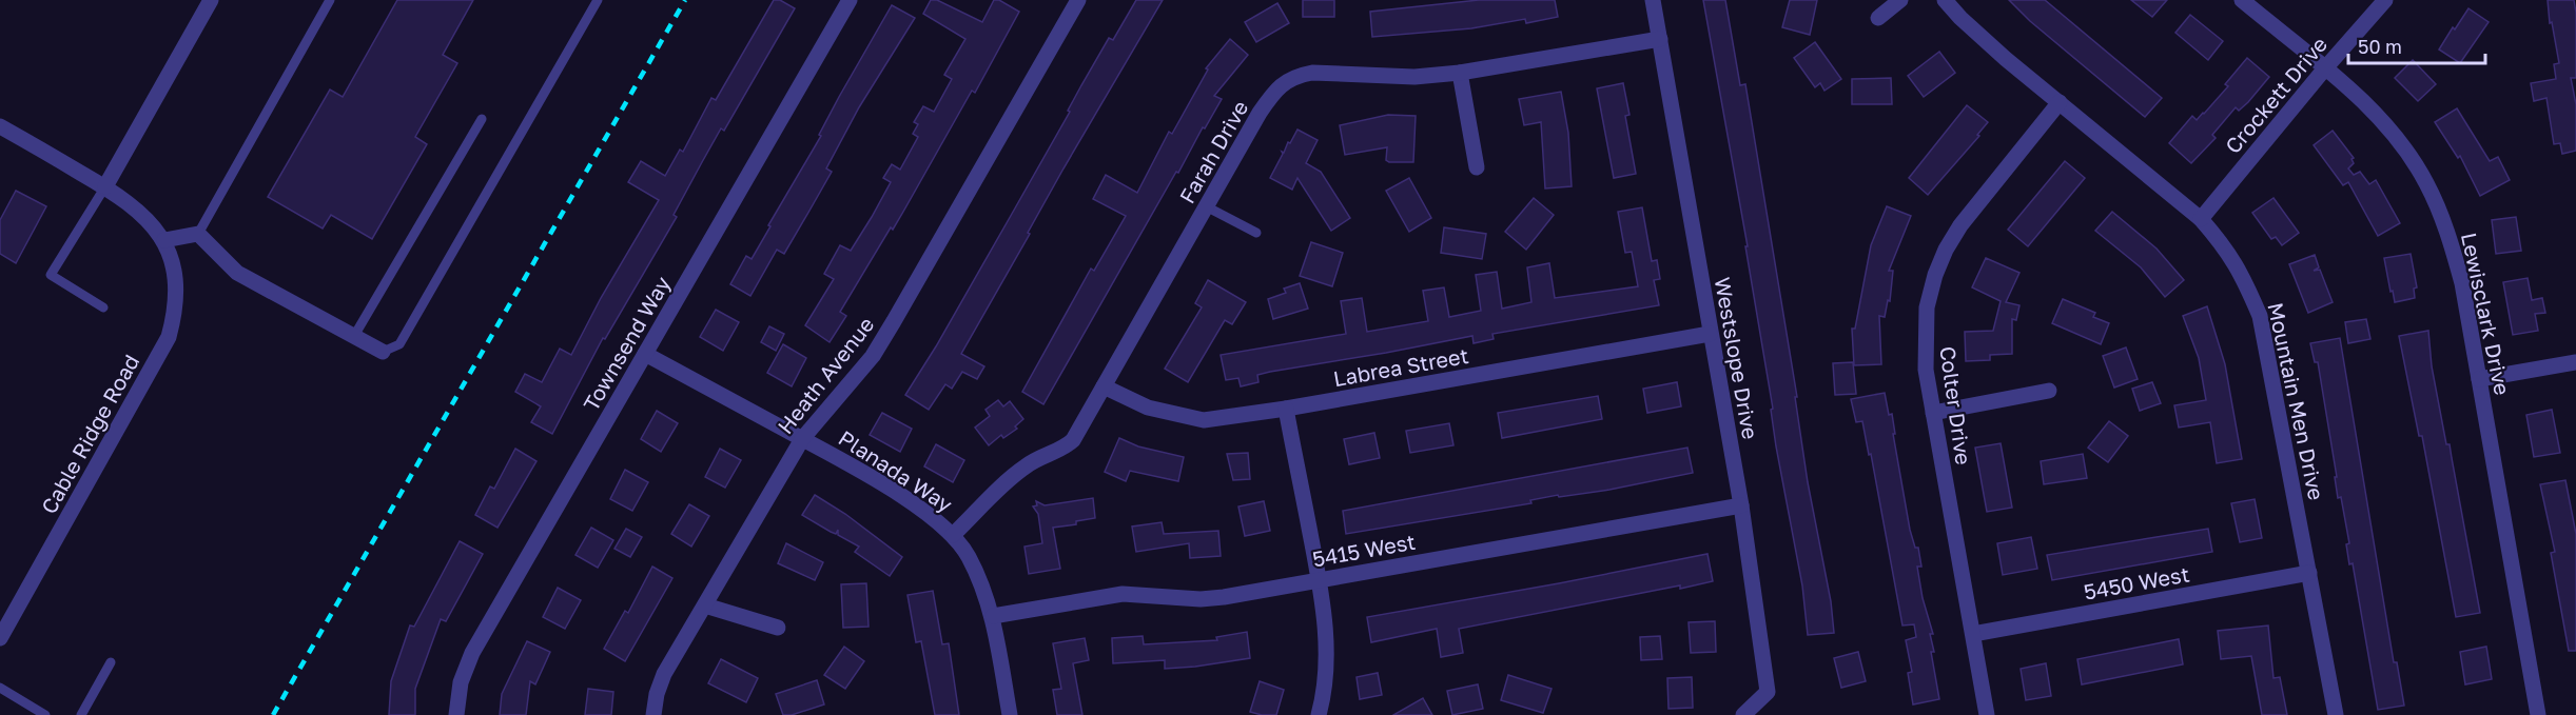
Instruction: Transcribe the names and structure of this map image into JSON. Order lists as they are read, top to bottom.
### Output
{
  "streets": {
    "street": [
      "Crockett Drive",
      "Farah Drive",
      "Lewisclark Drive",
      "Townsend Way",
      "Westslope Drive",
      "Labrea Street",
      "Heath Avenue",
      "Mountain Men Drive",
      "Colter Drive",
      "Cable Ridge Road",
      "Planada Way",
      "5415 West",
      "5450 West"
    ]
  },
  "crossings": [
    ["Crockett Drive", "Lewisclark Drive"],
    ["Crockett Drive", "Mountain Men Drive"],
    ["Farah Drive", "Westslope Drive"],
    ["Farah Drive", "Labrea Street"],
    ["Farah Drive", "Planada Way"],
    ["Townsend Way", "Planada Way"],
    ["Westslope Drive", "Labrea Street"],
    ["Westslope Drive", "5415 West"],
    ["Heath Avenue", "Planada Way"],
    ["Mountain Men Drive", "Colter Drive"],
    ["Mountain Men Drive", "5450 West"],
    ["Colter Drive", "5450 West"],
    ["Planada Way", "5415 West"]
  ],
  "scale_bar": "50 m"
}
